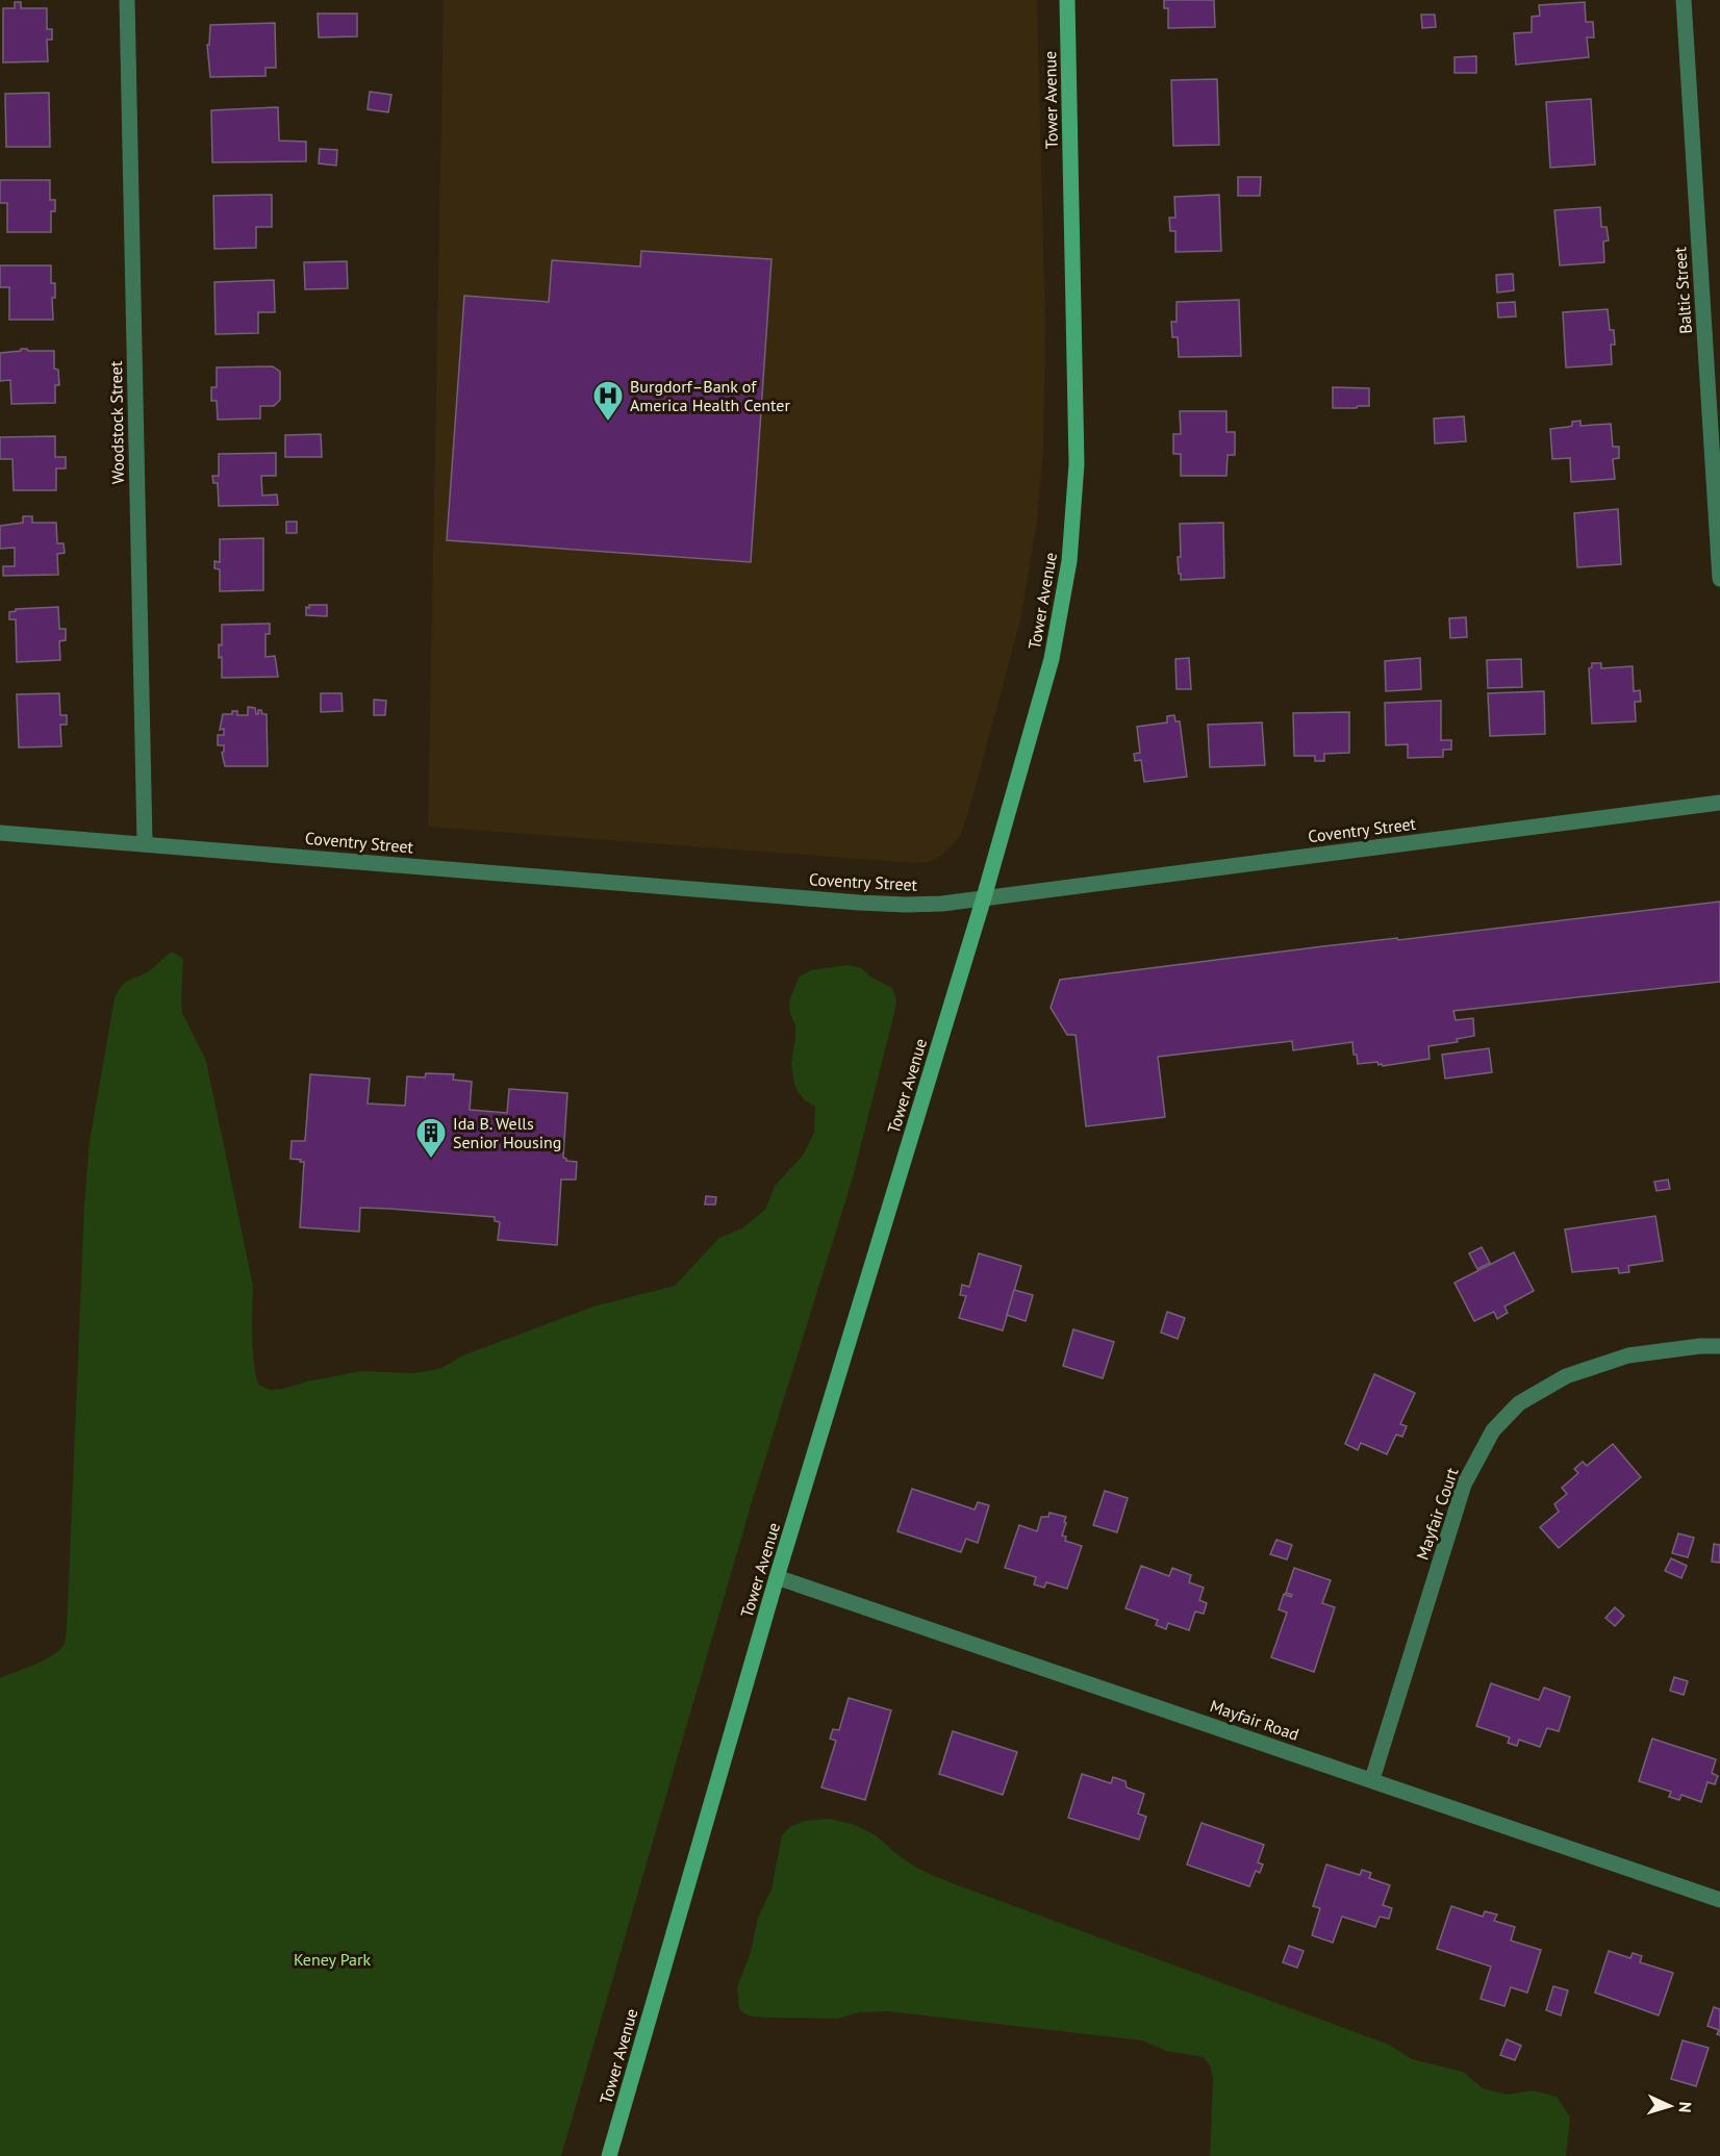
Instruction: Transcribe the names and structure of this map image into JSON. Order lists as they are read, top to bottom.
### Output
{
  "streets": {
    "main road": ["Tower Avenue"],
    "street": [
      "Baltic Street",
      "Woodstock Street",
      "Coventry Street",
      "Mayfair Court",
      "Mayfair Road"
    ]
  },
  "crossings": [
    ["Tower Avenue", "Coventry Street"],
    ["Tower Avenue", "Mayfair Road"],
    ["Woodstock Street", "Coventry Street"],
    ["Mayfair Court", "Mayfair Road"]
  ],
  "parks": ["Keney Park"],
  "places": {
    "hospital": ["Burgdorf–Bank of America Health Center"],
    "building": ["Ida B. Wells Senior Housing"]
  },
  "north": "right"
}
